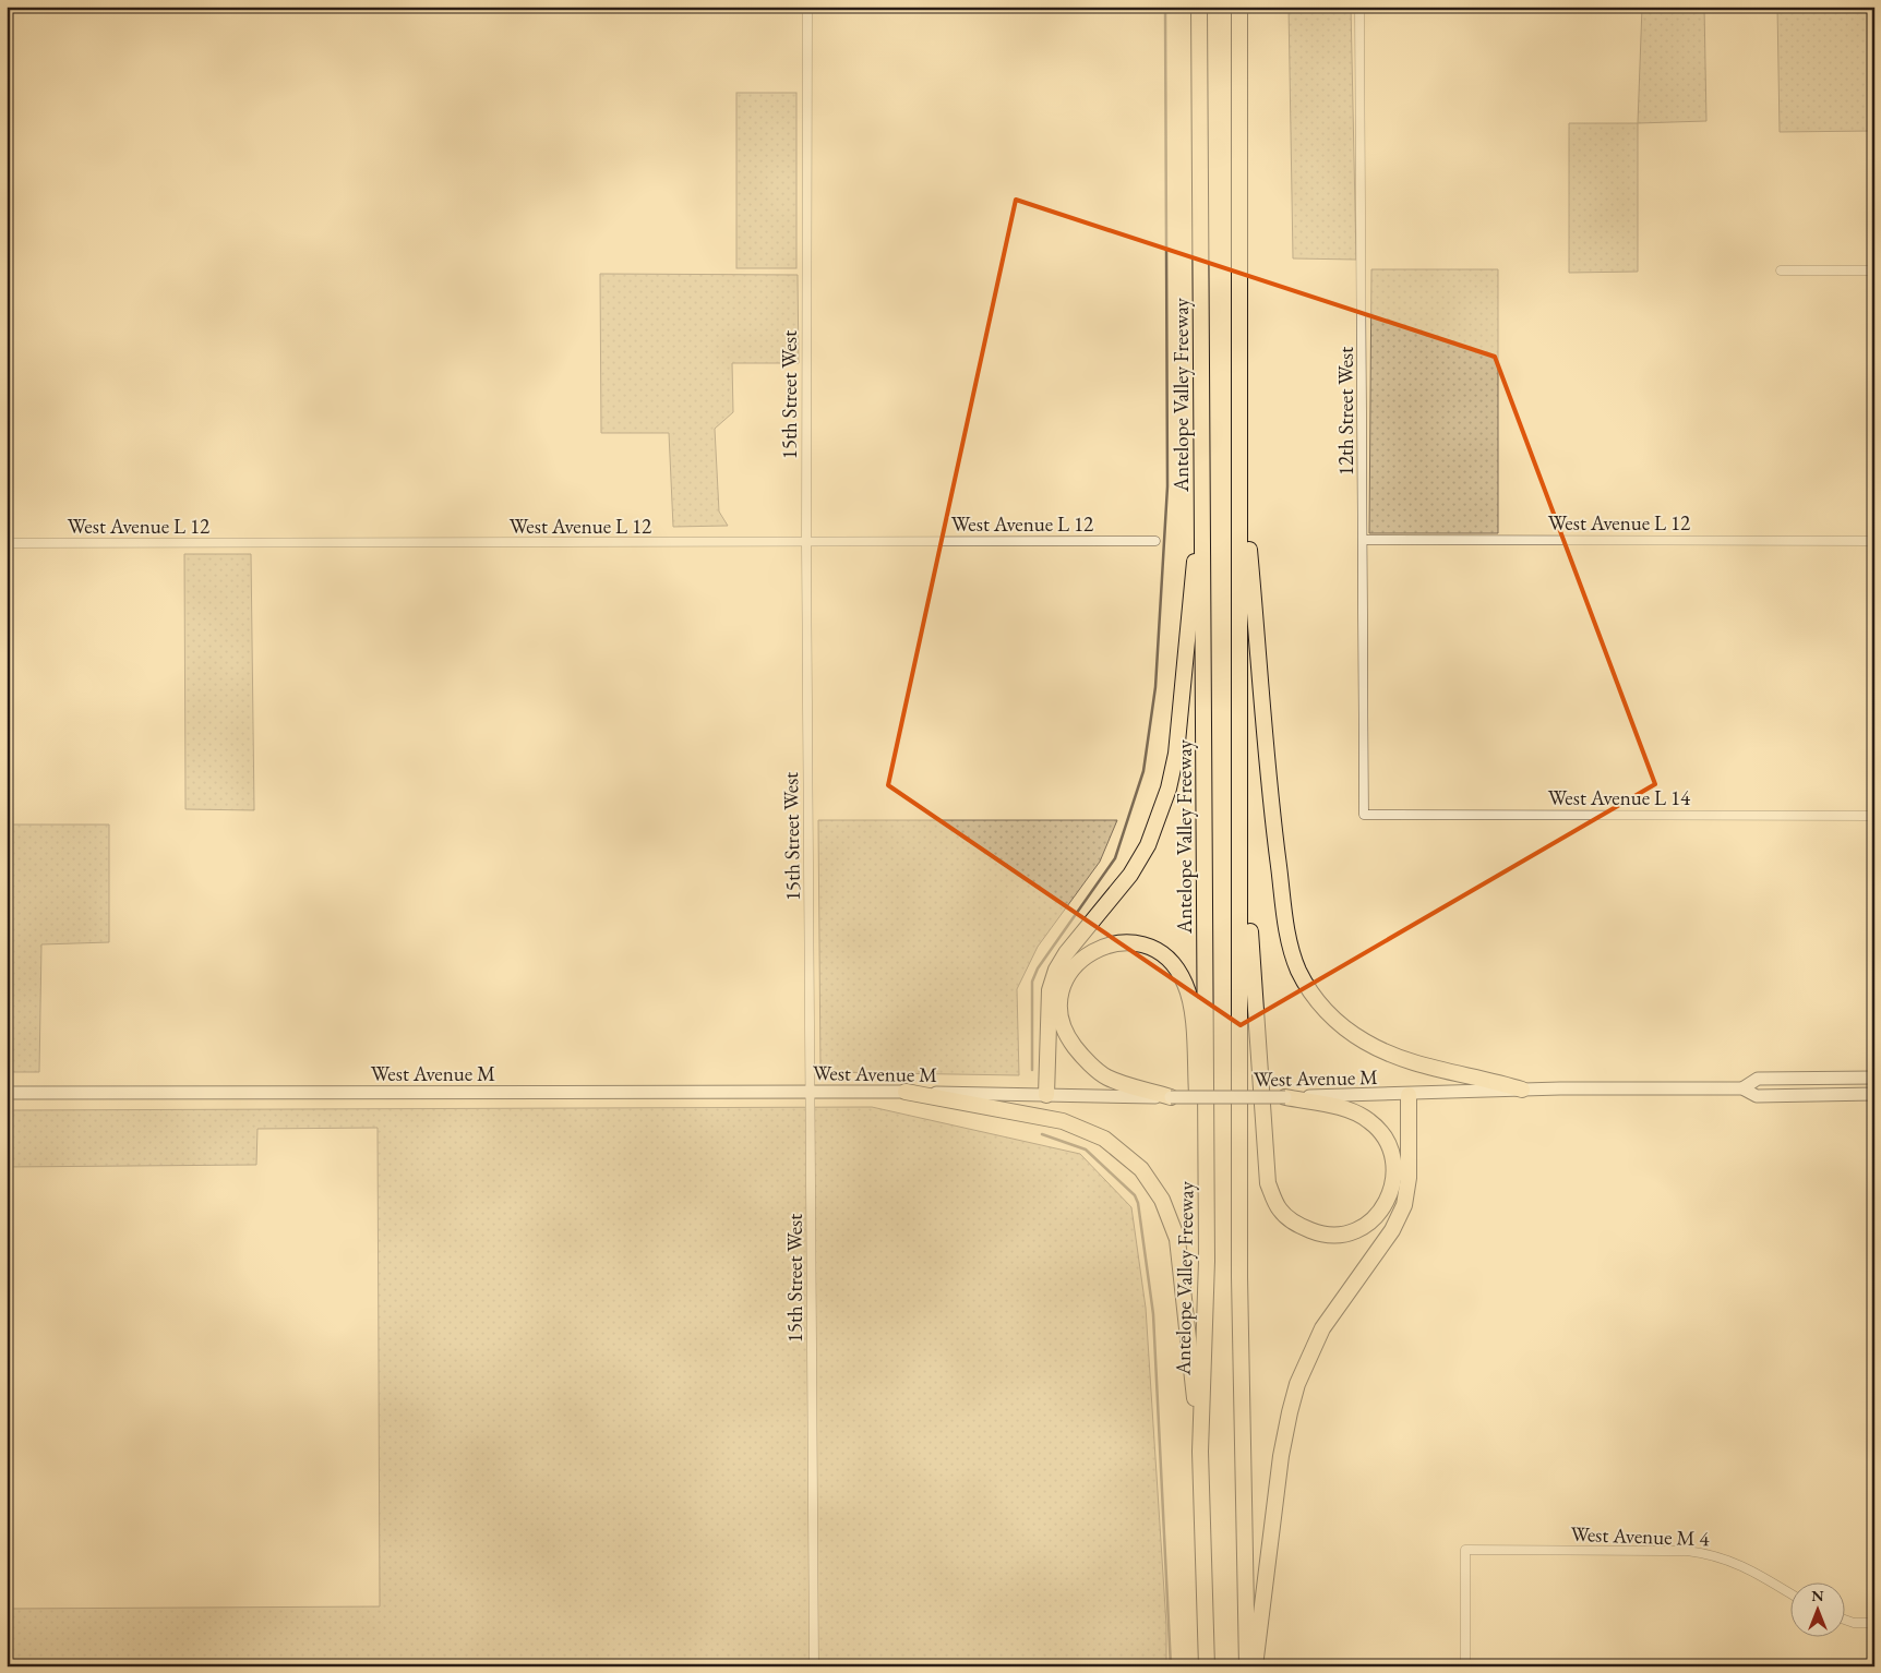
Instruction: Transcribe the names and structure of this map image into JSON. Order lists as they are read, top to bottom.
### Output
{
  "streets": {
    "highway": ["Antelope Valley Freeway"],
    "main road": ["West Avenue M"],
    "street": [
      "15th Street West",
      "12th Street West",
      "West Avenue L 12",
      "West Avenue L 14",
      "West Avenue M 4"
    ]
  },
  "crossings": [
    ["15th Street West", "West Avenue L 12"],
    ["15th Street West", "West Avenue M"],
    ["12th Street West", "West Avenue L 12"],
    ["12th Street West", "West Avenue L 14"]
  ],
  "north": "top"
}
